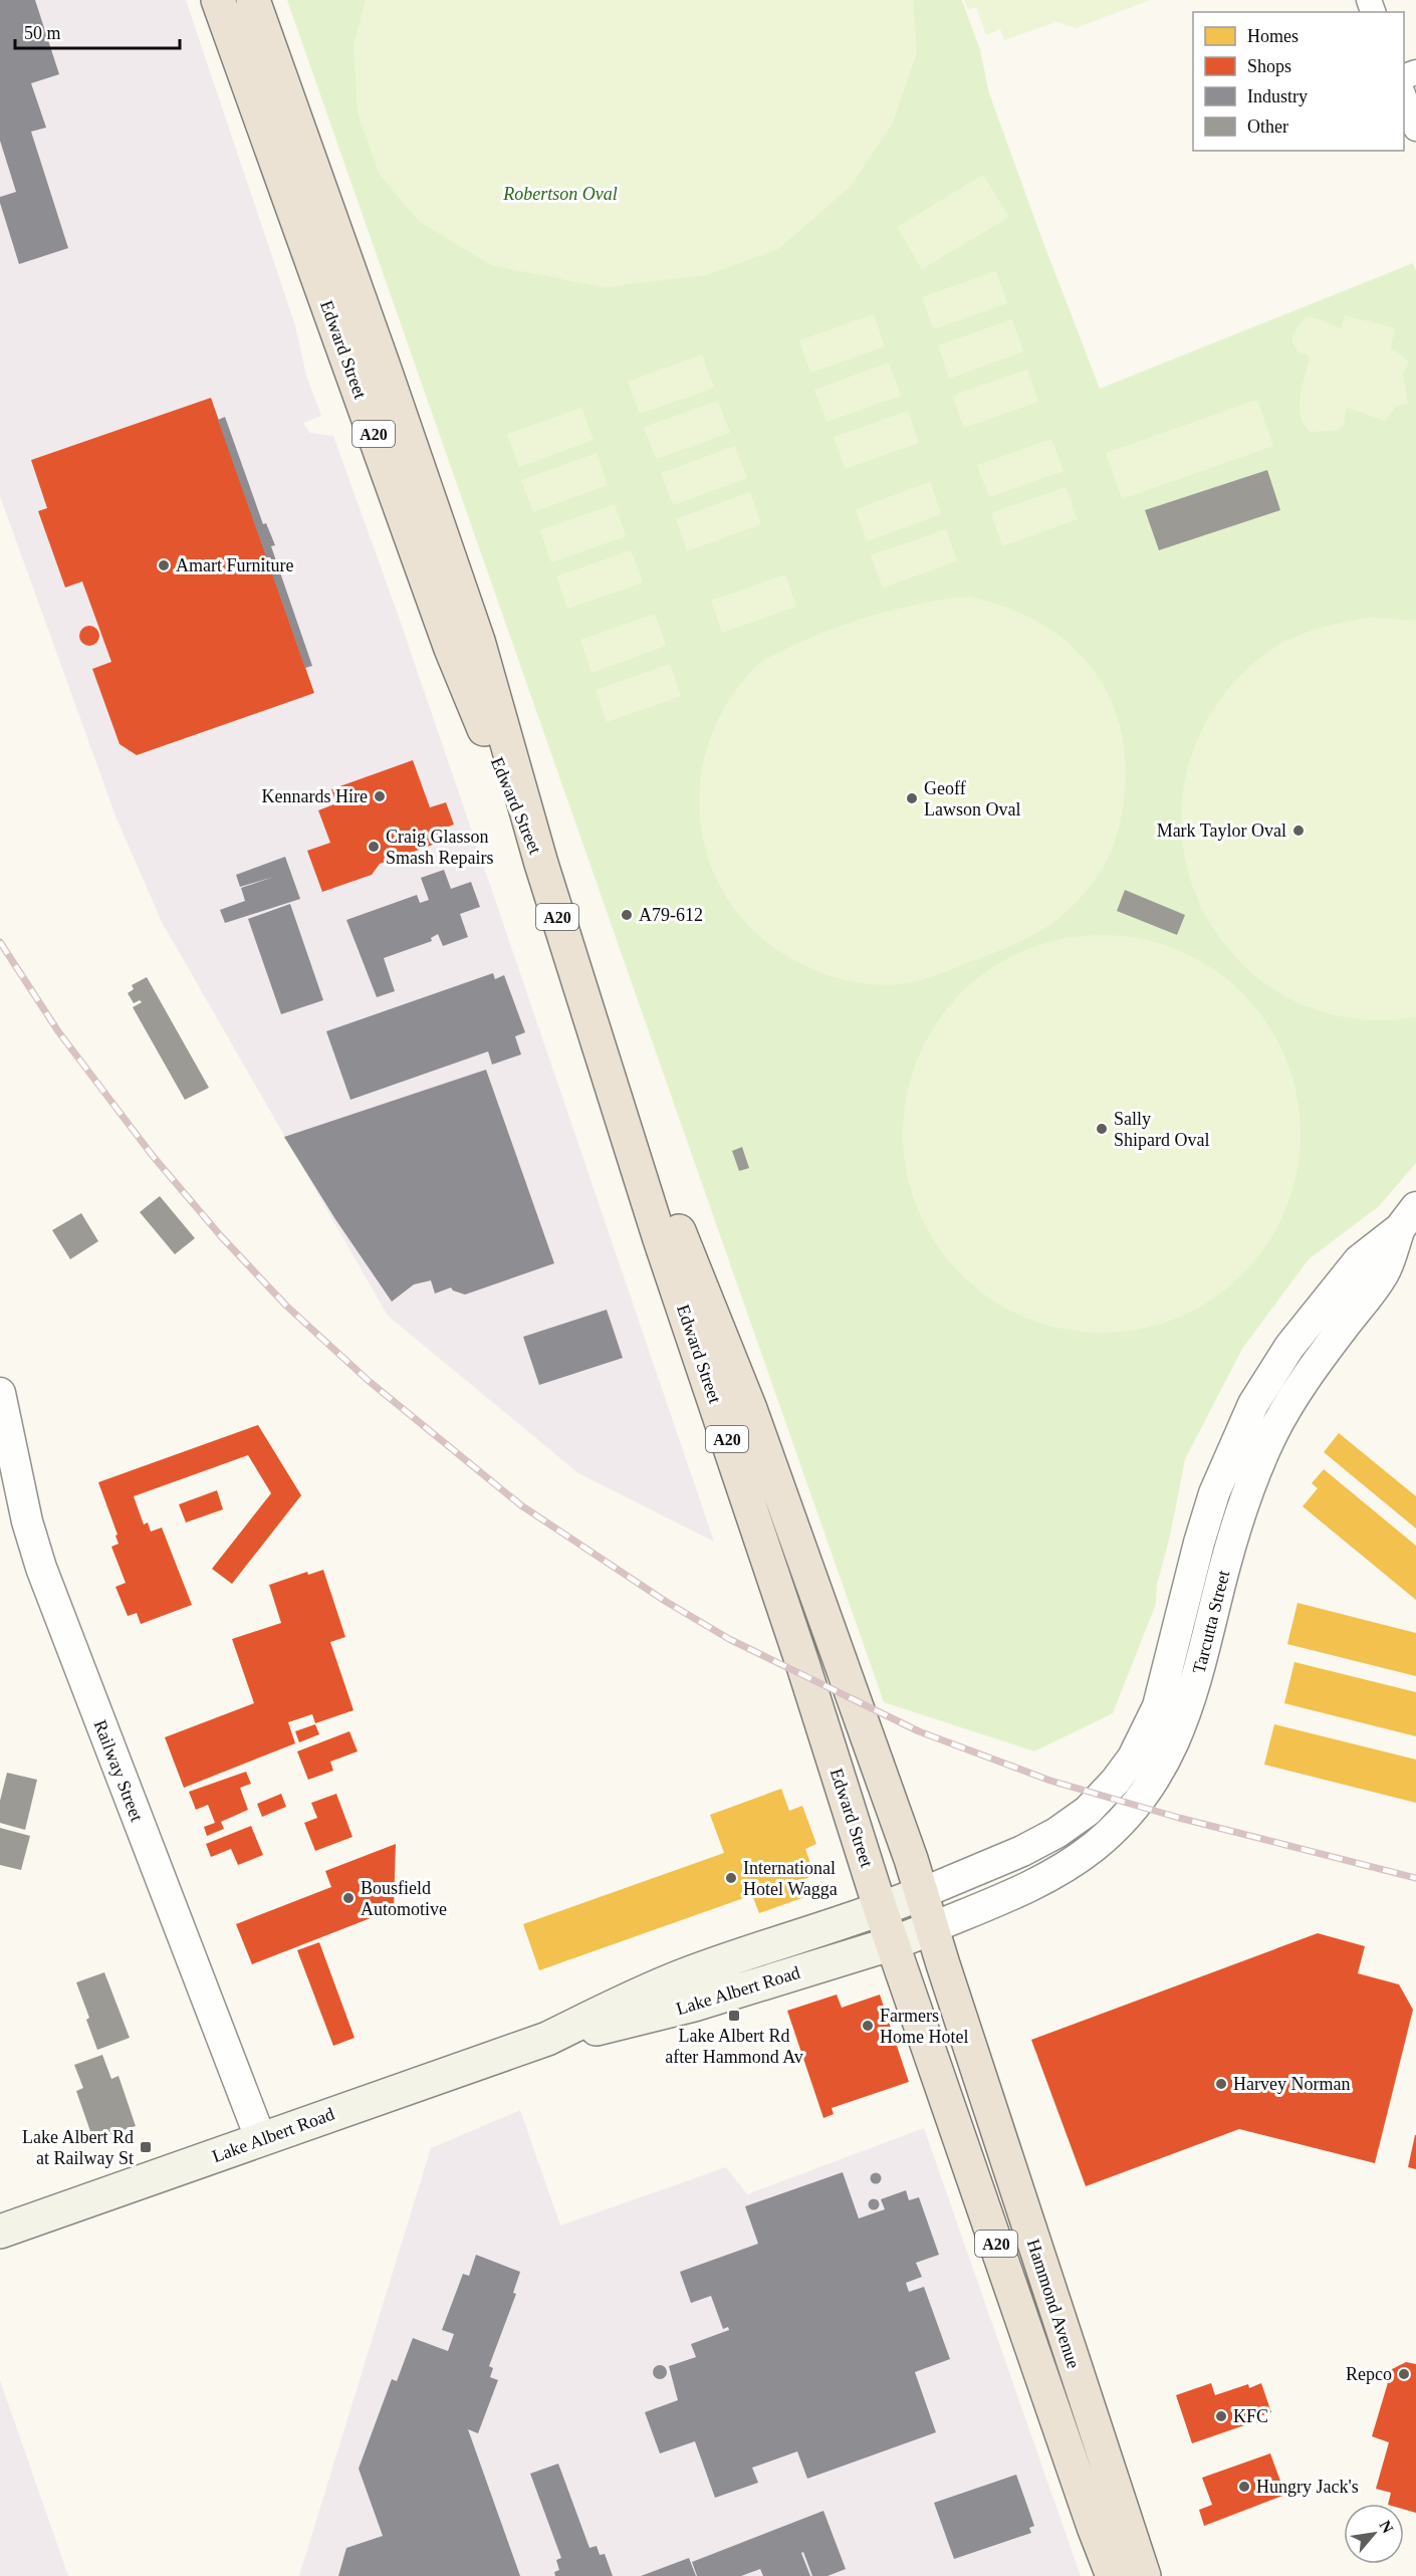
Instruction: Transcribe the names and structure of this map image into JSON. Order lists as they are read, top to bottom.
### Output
{
  "streets": {
    "highway": ["Edward Street", "A20", "Hammond Avenue"],
    "main road": ["Lake Albert Road"],
    "street": ["Tarcutta Street", "Railway Street"]
  },
  "crossings": [
    ["Edward Street", "Tarcutta Street"],
    ["Edward Street", "Lake Albert Road"],
    ["Edward Street", "Hammond Avenue"],
    ["Tarcutta Street", "Lake Albert Road"],
    ["Tarcutta Street", "Hammond Avenue"],
    ["Railway Street", "Lake Albert Road"],
    ["Lake Albert Road", "Hammond Avenue"]
  ],
  "parks": ["Robertson Oval"],
  "places": {
    "other": [
      "Amart Furniture",
      "Kennards Hire",
      "Geoff Lawson Oval",
      "Mark Taylor Oval",
      "Craig Glasson Smash Repairs",
      "A79-612",
      "Sally Shipard Oval",
      "International Hotel Wagga",
      "Bousfield Automotive",
      "Farmers Home Hotel",
      "Harvey Norman",
      "Repco",
      "KFC",
      "Hungry Jack's"
    ],
    "transit": ["Lake Albert Rd after Hammond Av", "Lake Albert Rd at Railway St"]
  },
  "legend": [
    "Homes",
    "Shops",
    "Industry",
    "Other"
  ],
  "scale_bar": "50 m",
  "north": "top right"
}
